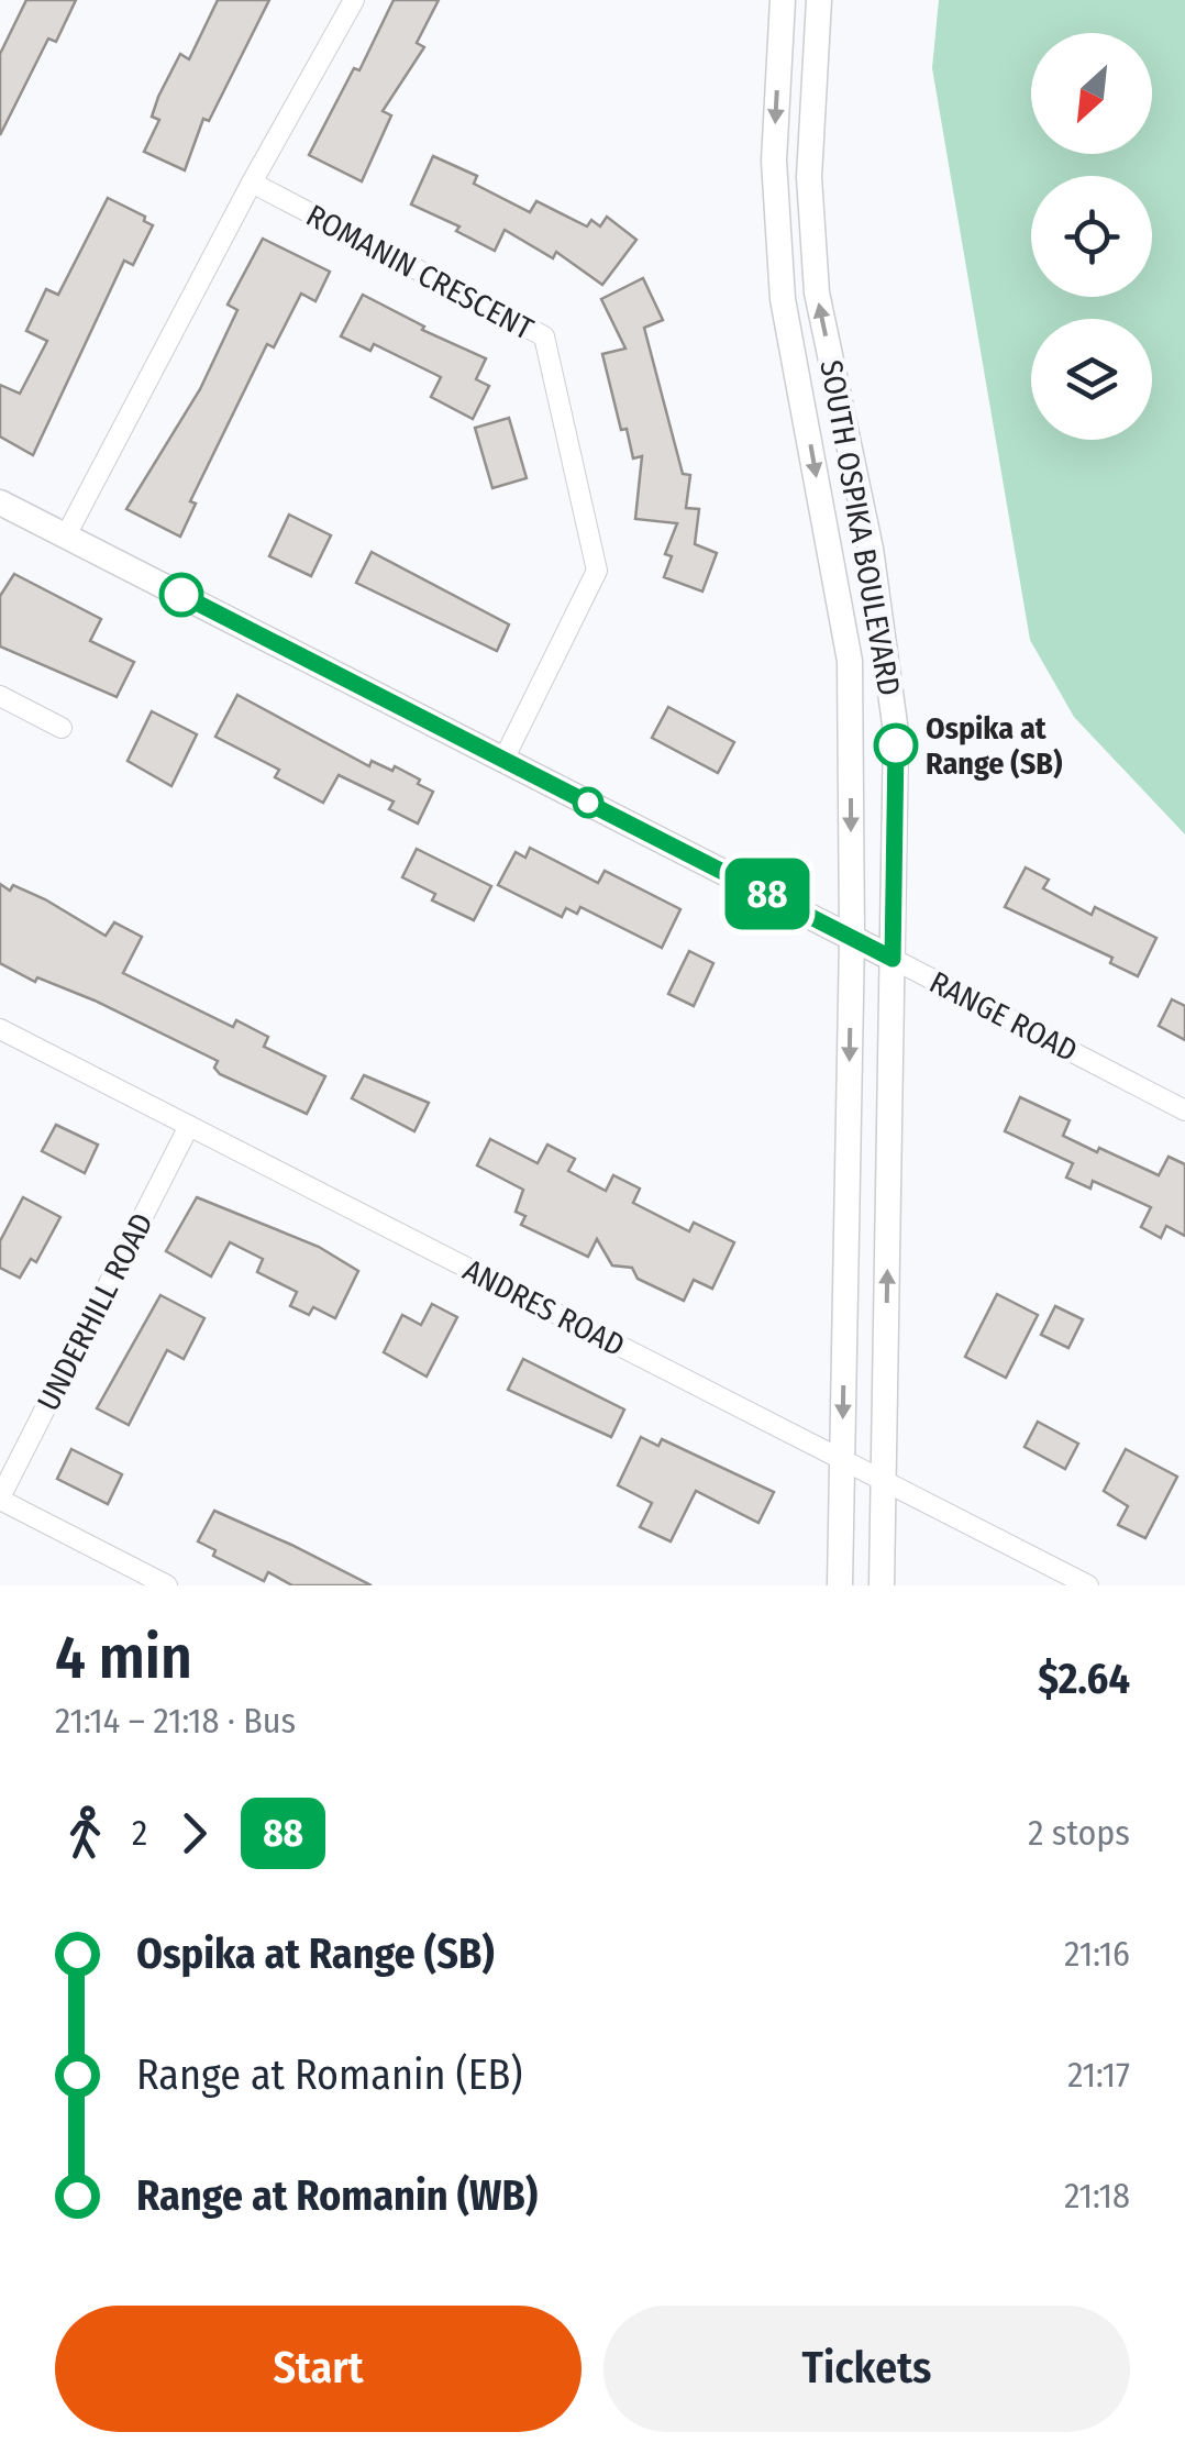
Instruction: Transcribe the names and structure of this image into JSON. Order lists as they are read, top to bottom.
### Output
{
  "streets": {
    "main road": ["SOUTH OSPIKA BOULEVARD", "RANGE ROAD"],
    "street": ["ROMANIN CRESCENT", "ANDRES ROAD", "UNDERHILL ROAD"]
  },
  "crossings": [
    ["ROMANIN CRESCENT", "RANGE ROAD"],
    ["SOUTH OSPIKA BOULEVARD", "RANGE ROAD"],
    ["SOUTH OSPIKA BOULEVARD", "ANDRES ROAD"],
    ["ANDRES ROAD", "UNDERHILL ROAD"]
  ],
  "places": ["Ospika at Range (SB)"],
  "lines": ["bus line 88"],
  "north": "bottom left",
  "page": {
    "on_map": "88",
    "heading": ["4 min", "21:14 – 21:18 · Bus", "$2.64"],
    "legs": ["2", "88", "2 stops"],
    "list": [
      {
        "name": "Ospika at Range (SB)",
        "value": "21:16"
      },
      {
        "name": "Range at Romanin (EB)",
        "value": "21:17"
      },
      {
        "name": "Range at Romanin (WB)",
        "value": "21:18"
      }
    ],
    "buttons": ["Start", "Tickets"]
  }
}
